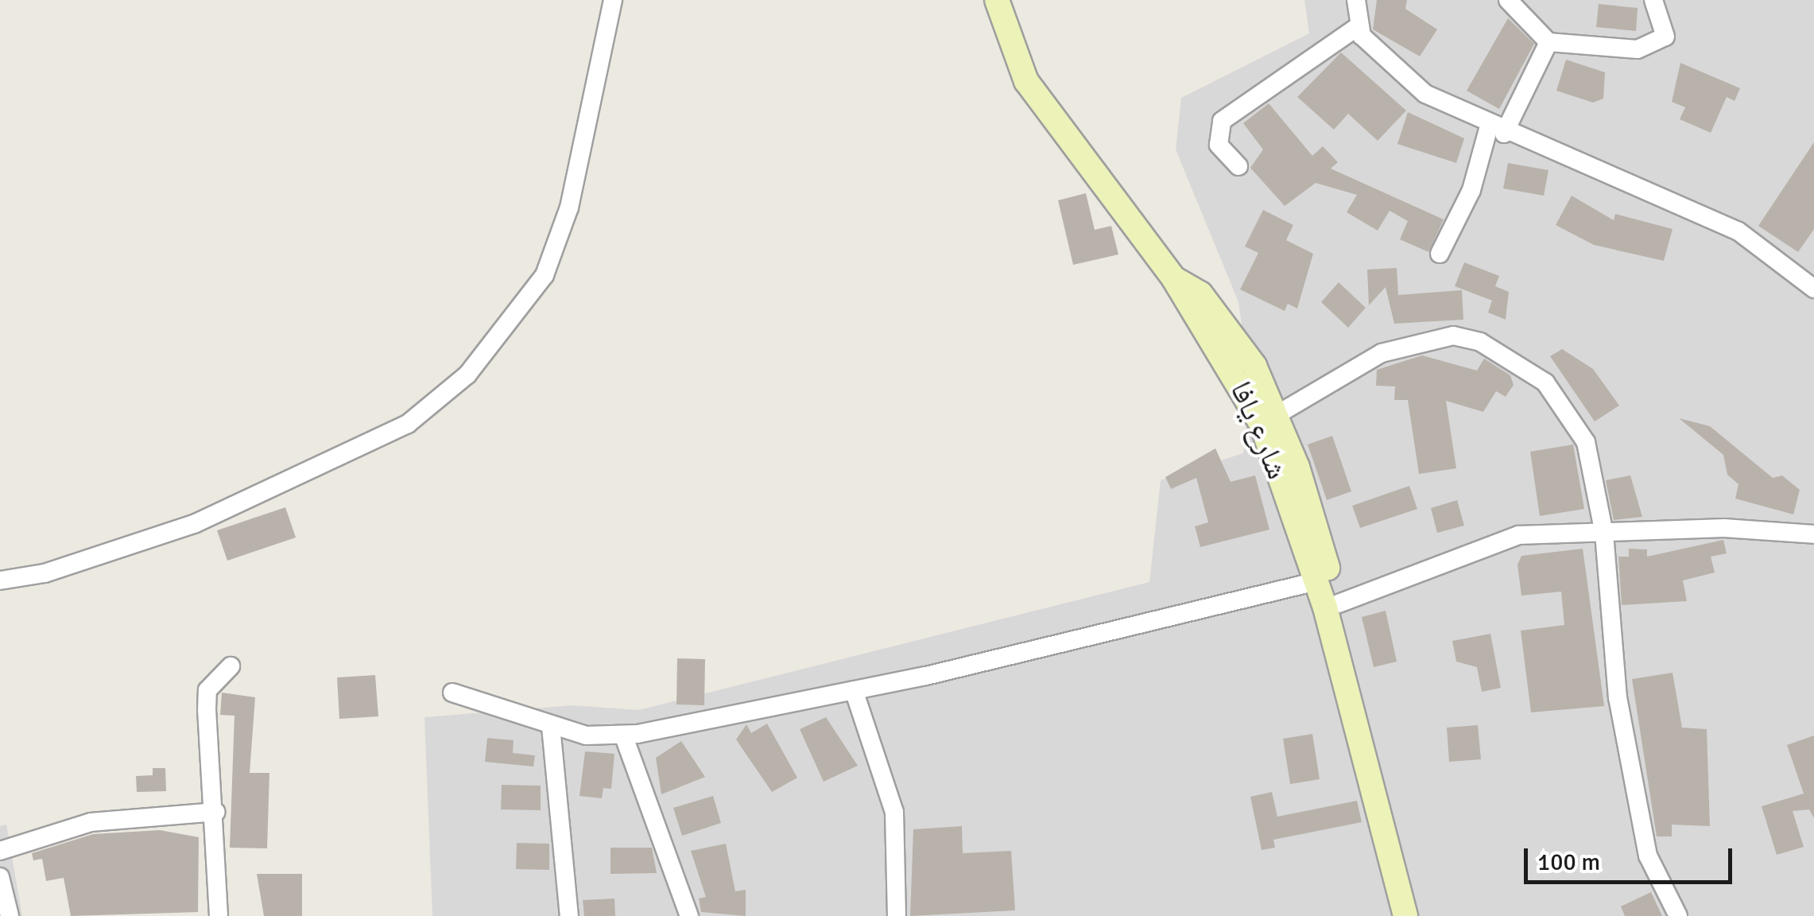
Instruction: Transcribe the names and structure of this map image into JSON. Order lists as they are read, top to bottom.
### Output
{
  "streets": {
    "street": ["شارع يافا"]
  },
  "scale_bar": "100 m"
}
